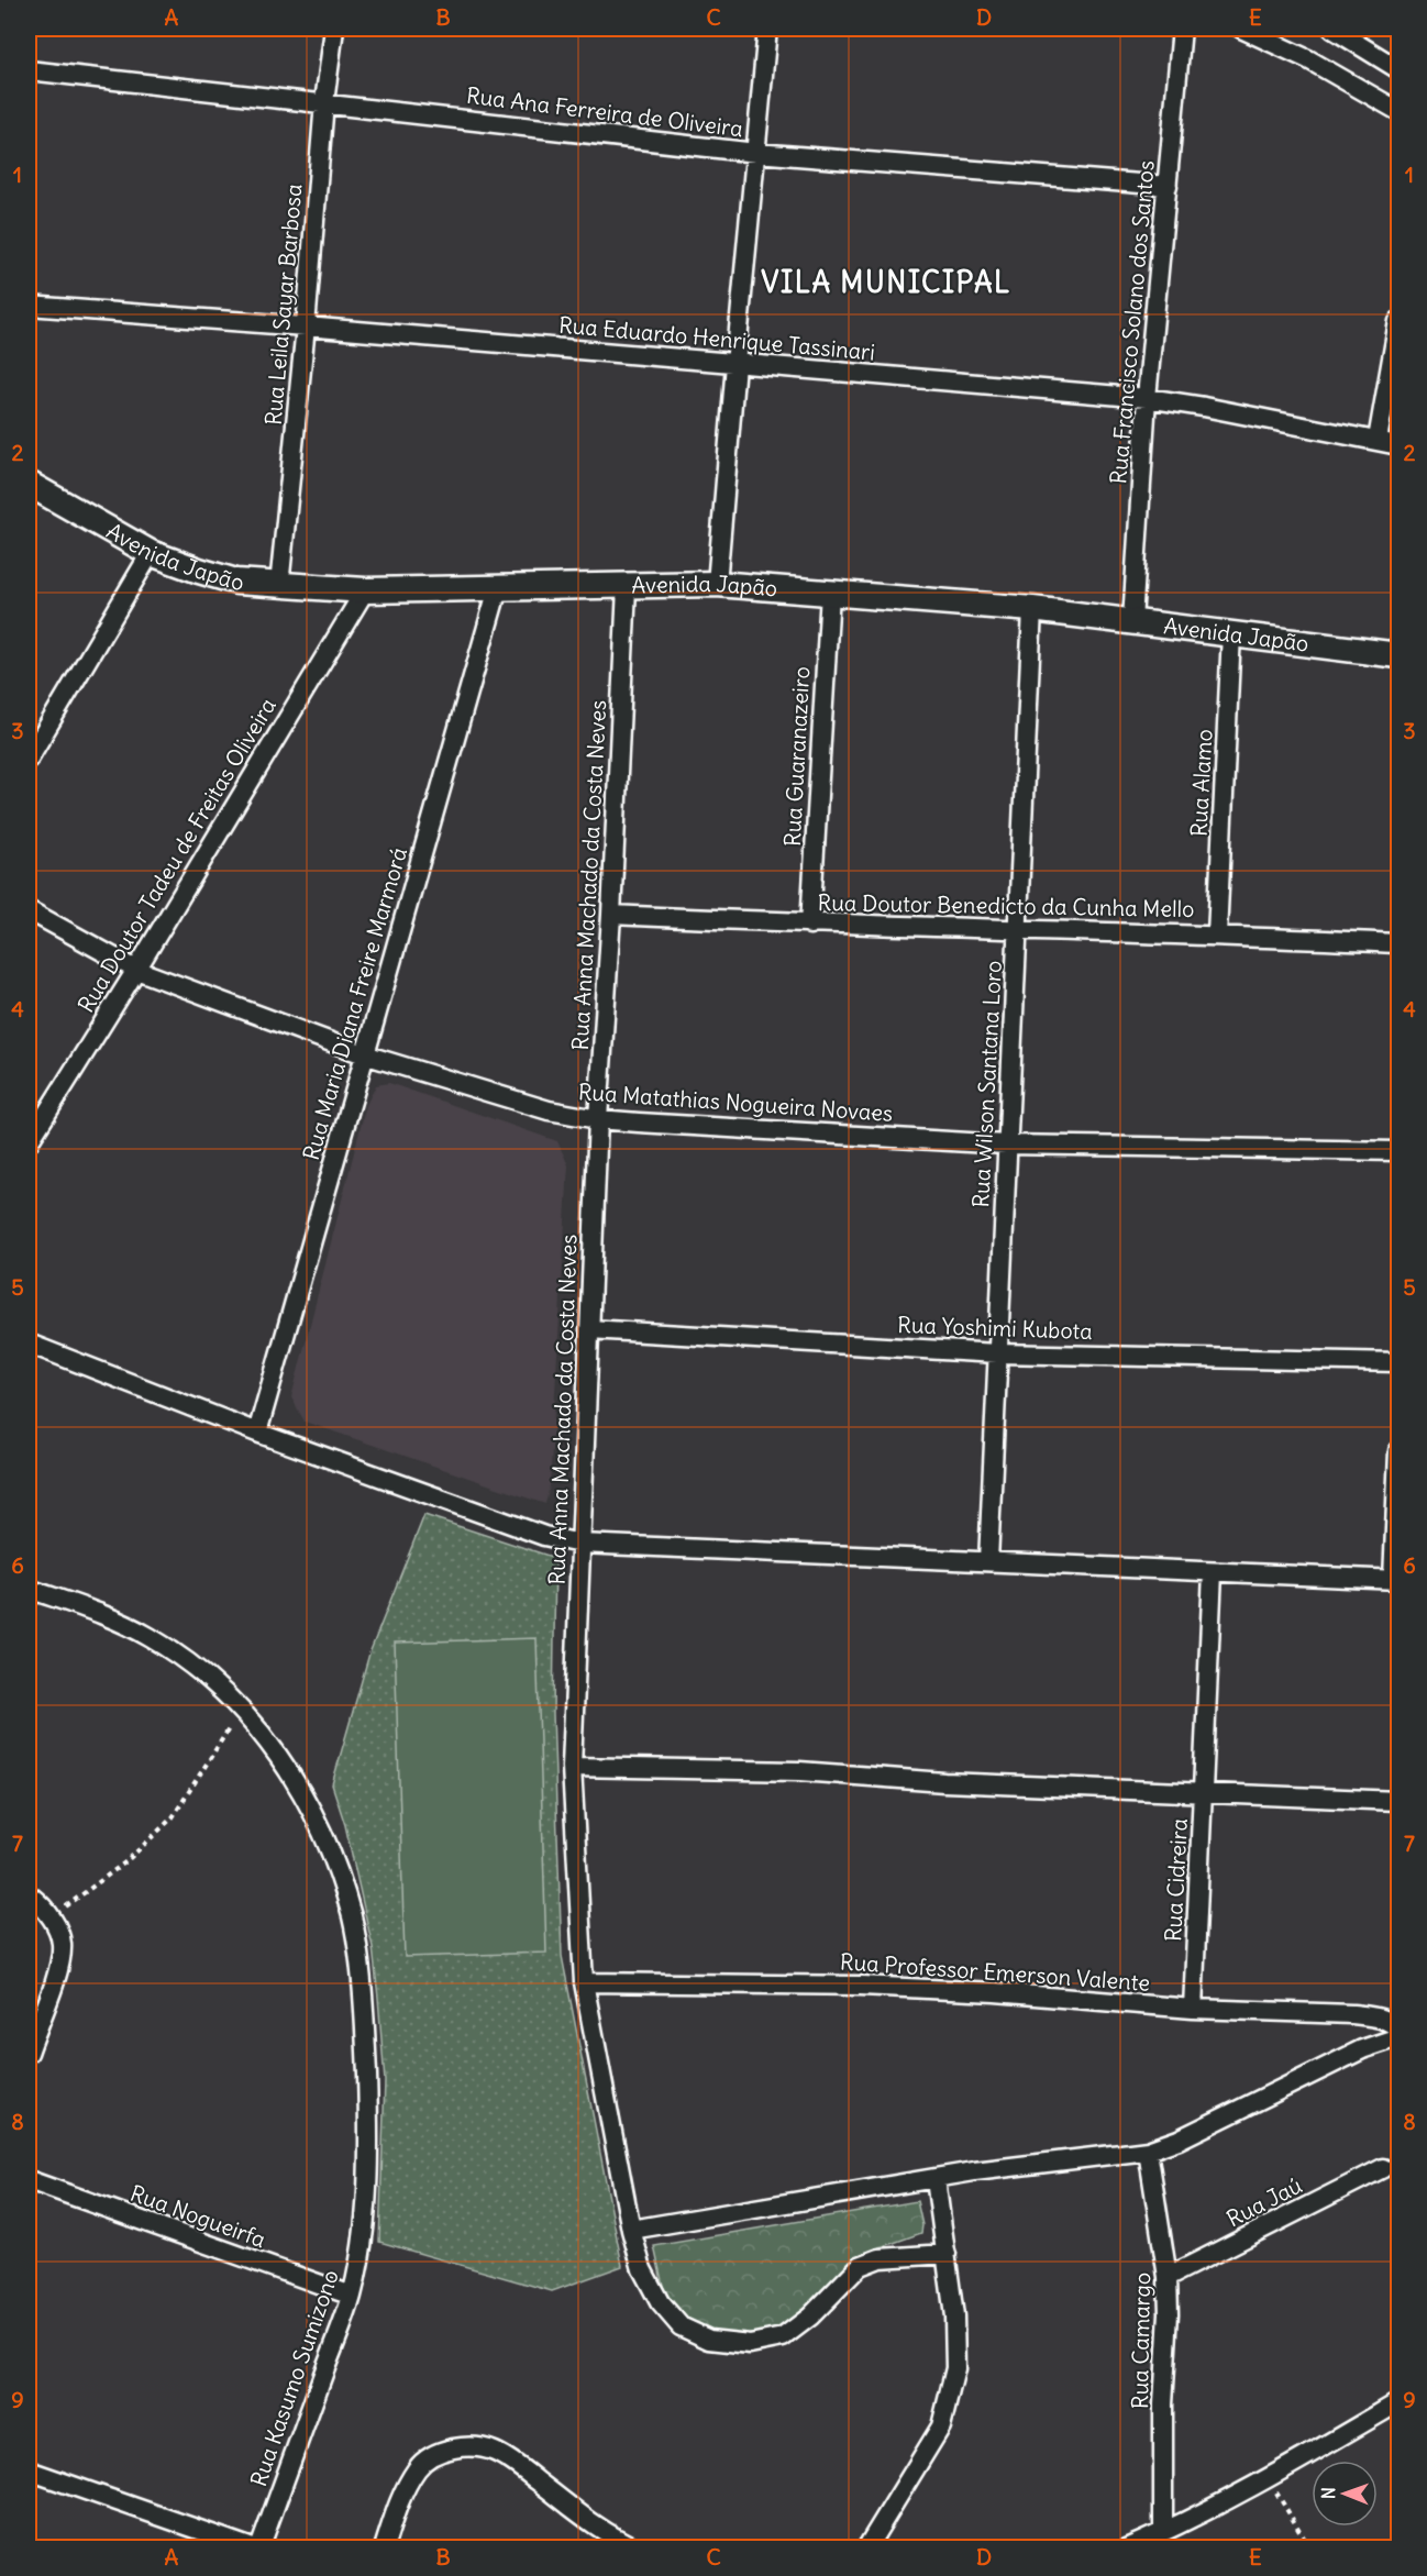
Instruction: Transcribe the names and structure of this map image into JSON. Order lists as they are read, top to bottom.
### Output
{
  "streets": {
    "main road": ["Avenida Japão"],
    "street": [
      "Rua Ana Ferreira de Oliveira",
      "Rua Leila Sayar Barbosa",
      "Rua Francisco Solano dos Santos",
      "Rua Eduardo Henrique Tassinari",
      "Rua Guaranazeiro",
      "Rua Alamo",
      "Rua Doutor Tadeu de Freitas Oliveira",
      "Rua Anna Machado da Costa Neves",
      "Rua Doutor Benedicto da Cunha Mello",
      "Rua Maria Diana Freire Marmorá",
      "Rua Wilson Santana Loro",
      "Rua Matathias Nogueira Novaes",
      "Rua Yoshimi Kubota",
      "Rua Cidreira",
      "Rua Professor Emerson Valente",
      "Rua Jaú",
      "Rua Nogueirfa",
      "Rua Camargo",
      "Rua Kasumo Sumizono"
    ]
  },
  "crossings": [
    ["Rua Ana Ferreira de Oliveira", "Rua Leila Sayar Barbosa"],
    ["Rua Ana Ferreira de Oliveira", "Rua Francisco Solano dos Santos"],
    ["Rua Leila Sayar Barbosa", "Rua Eduardo Henrique Tassinari"],
    ["Rua Leila Sayar Barbosa", "Avenida Japão"],
    ["Rua Francisco Solano dos Santos", "Rua Eduardo Henrique Tassinari"],
    ["Rua Francisco Solano dos Santos", "Avenida Japão"],
    ["Avenida Japão", "Rua Guaranazeiro"],
    ["Avenida Japão", "Rua Alamo"],
    ["Avenida Japão", "Rua Doutor Tadeu de Freitas Oliveira"],
    ["Avenida Japão", "Rua Anna Machado da Costa Neves"],
    ["Avenida Japão", "Rua Maria Diana Freire Marmorá"],
    ["Avenida Japão", "Rua Wilson Santana Loro"],
    ["Rua Guaranazeiro", "Rua Doutor Benedicto da Cunha Mello"],
    ["Rua Alamo", "Rua Doutor Benedicto da Cunha Mello"],
    ["Rua Doutor Tadeu de Freitas Oliveira", "Rua Matathias Nogueira Novaes"],
    ["Rua Anna Machado da Costa Neves", "Rua Doutor Benedicto da Cunha Mello"],
    ["Rua Anna Machado da Costa Neves", "Rua Matathias Nogueira Novaes"],
    ["Rua Anna Machado da Costa Neves", "Rua Yoshimi Kubota"],
    ["Rua Anna Machado da Costa Neves", "Rua Professor Emerson Valente"],
    ["Rua Doutor Benedicto da Cunha Mello", "Rua Wilson Santana Loro"],
    ["Rua Maria Diana Freire Marmorá", "Rua Matathias Nogueira Novaes"],
    ["Rua Wilson Santana Loro", "Rua Matathias Nogueira Novaes"],
    ["Rua Wilson Santana Loro", "Rua Yoshimi Kubota"],
    ["Rua Cidreira", "Rua Professor Emerson Valente"],
    ["Rua Jaú", "Rua Camargo"],
    ["Rua Nogueirfa", "Rua Kasumo Sumizono"]
  ],
  "districts": ["VILA MUNICIPAL"],
  "north": "left",
  "grid": {
    "columns": [
      "A",
      "B",
      "C",
      "D",
      "E"
    ],
    "rows": [
      "1",
      "2",
      "3",
      "4",
      "5",
      "6",
      "7",
      "8",
      "9"
    ]
  }
}
